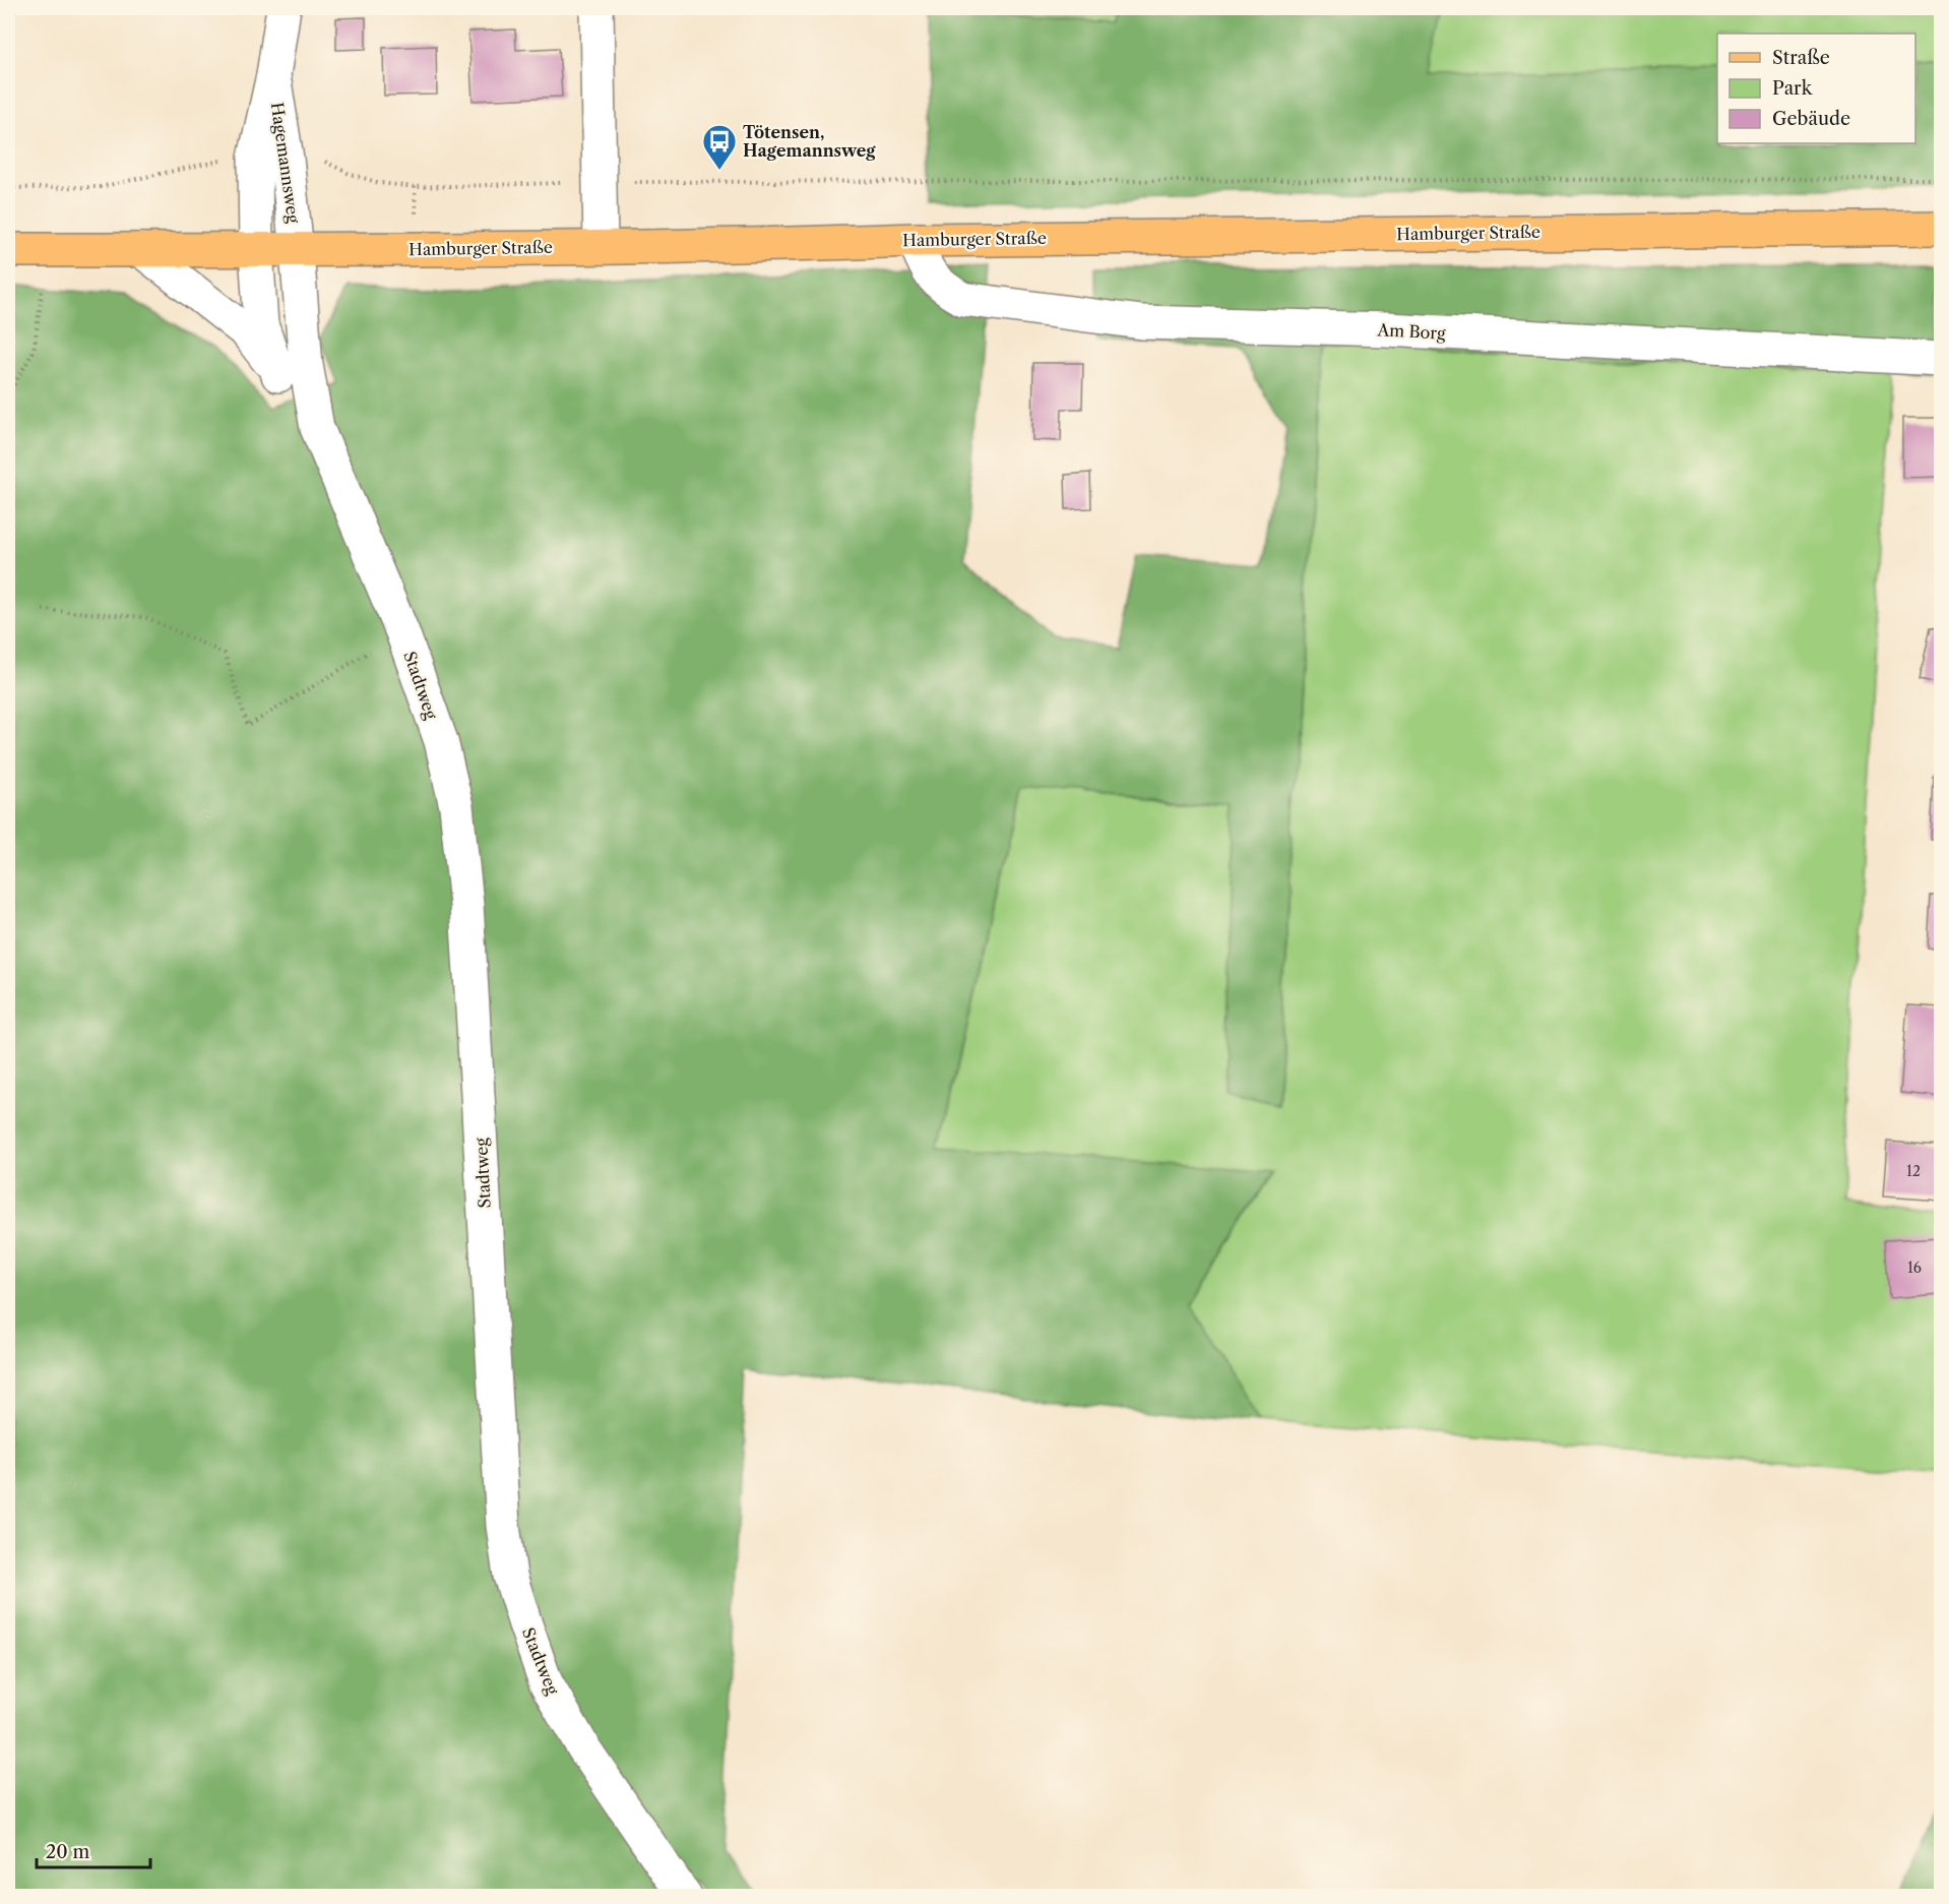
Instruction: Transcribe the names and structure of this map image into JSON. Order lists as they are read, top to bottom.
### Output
{
  "streets": {
    "main road": ["Hamburger Straße"],
    "street": ["Hagemannsweg", "Am Borg", "Stadtweg"]
  },
  "crossings": [
    ["Hagemannsweg", "Hamburger Straße"],
    ["Hagemannsweg", "Stadtweg"],
    ["Hamburger Straße", "Am Borg"],
    ["Hamburger Straße", "Stadtweg"]
  ],
  "places": {
    "bus stop": ["Tötensen, Hagemannsweg"]
  },
  "house_numbers": ["12", "16"],
  "legend": ["Straße", "Park", "Gebäude"],
  "scale_bar": "20 m"
}
